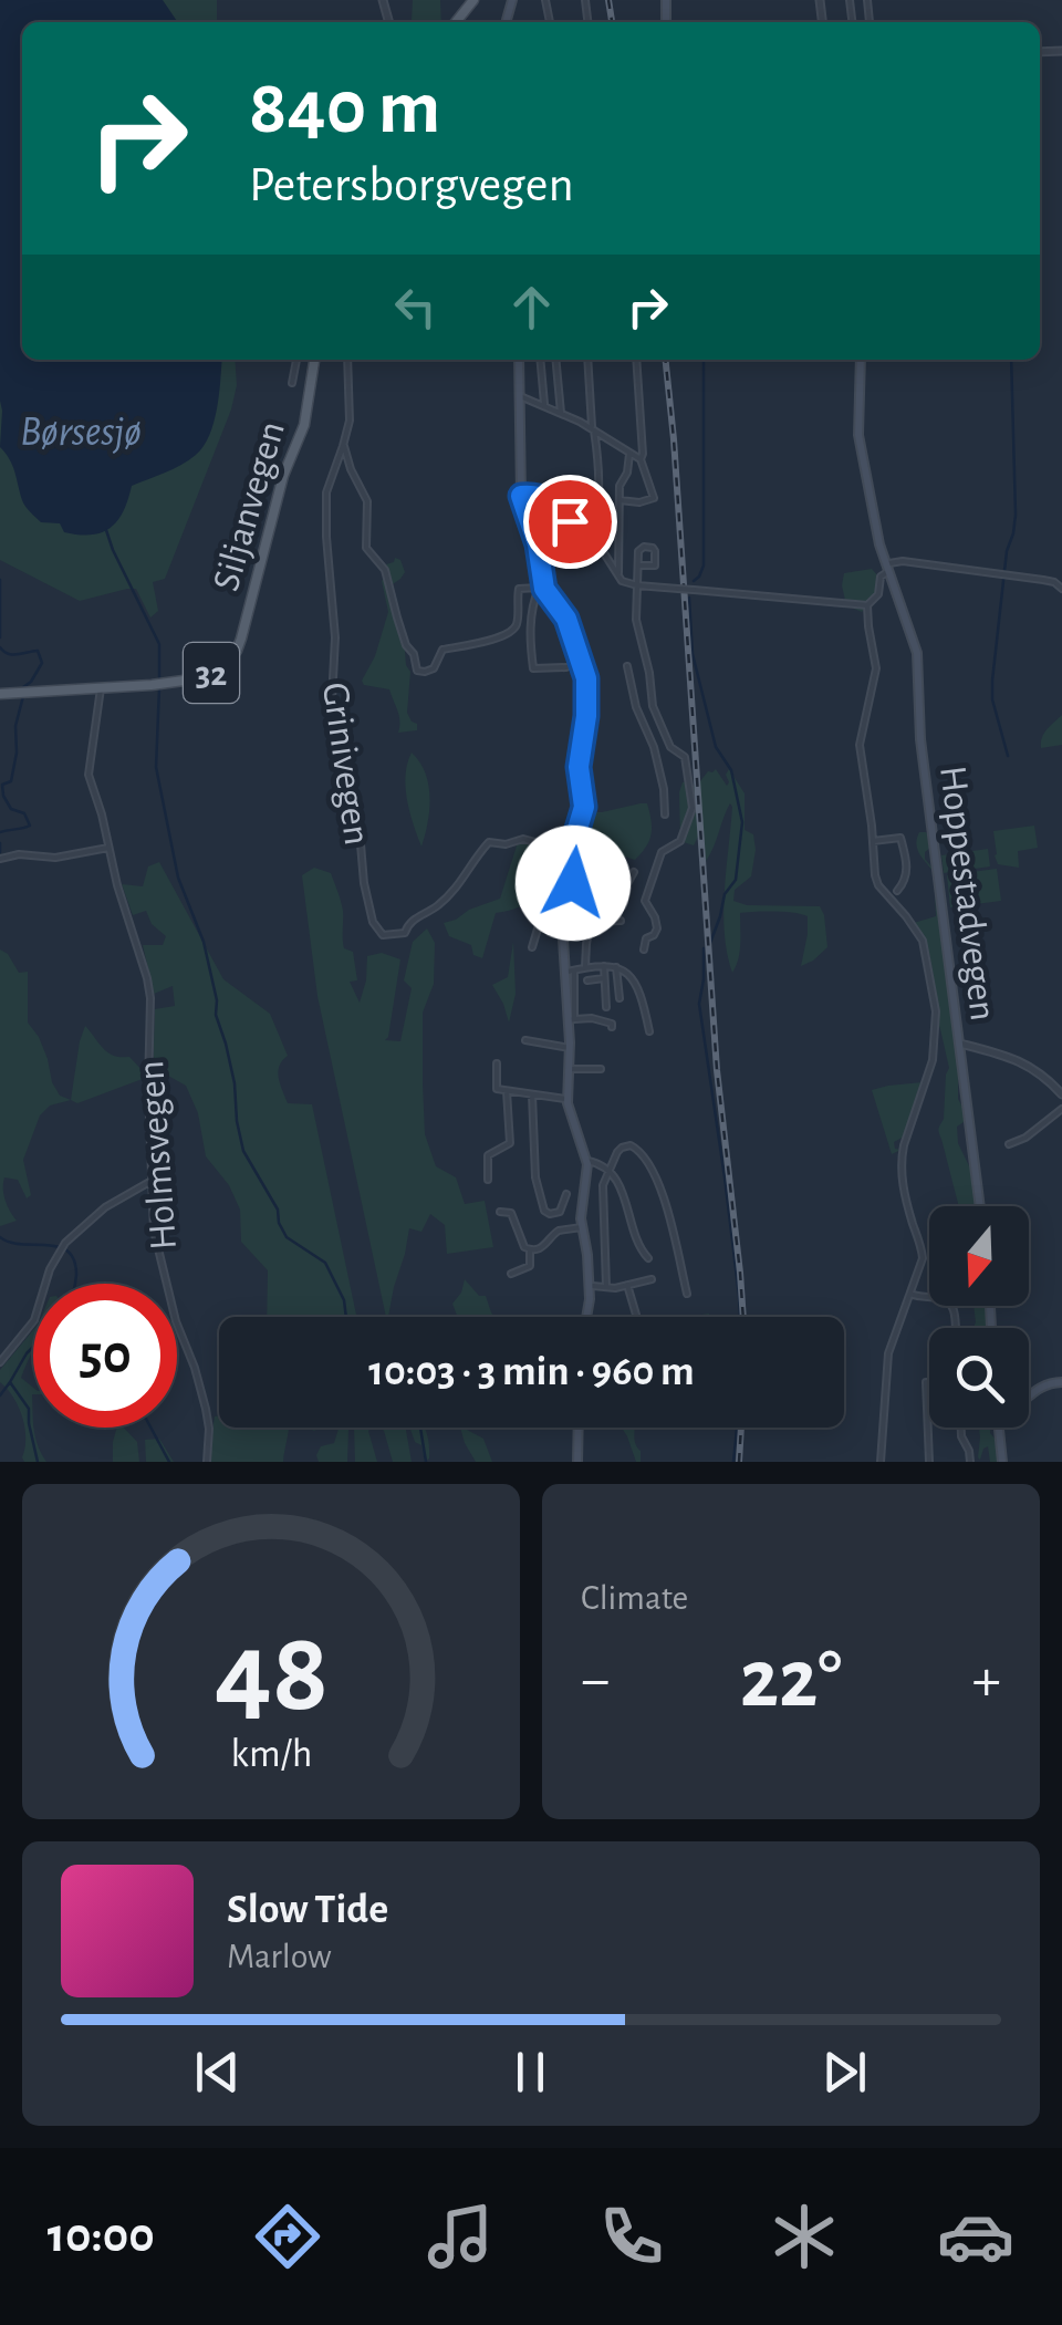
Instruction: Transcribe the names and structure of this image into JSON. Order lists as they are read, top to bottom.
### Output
{
  "streets": {
    "main road": ["Siljanvegen", "32", "Hoppestadvegen"],
    "street": ["Grinivegen", "Holmsvegen"]
  },
  "crossings": [
    ["Siljanvegen", "Holmsvegen"]
  ],
  "water": ["Børsesjø"],
  "north": "bottom",
  "page": {
    "turn": ["840 m", "Petersborgvegen"],
    "limit": "50",
    "trip": "10:03 · 3 min · 960 m",
    "tile": "Climate",
    "heat": ["−", "22°", "+"],
    "song": ["Slow Tide", "Marlow"],
    "tabs": "10:00",
    "gauge": ["48", "km/h"]
  }
}
